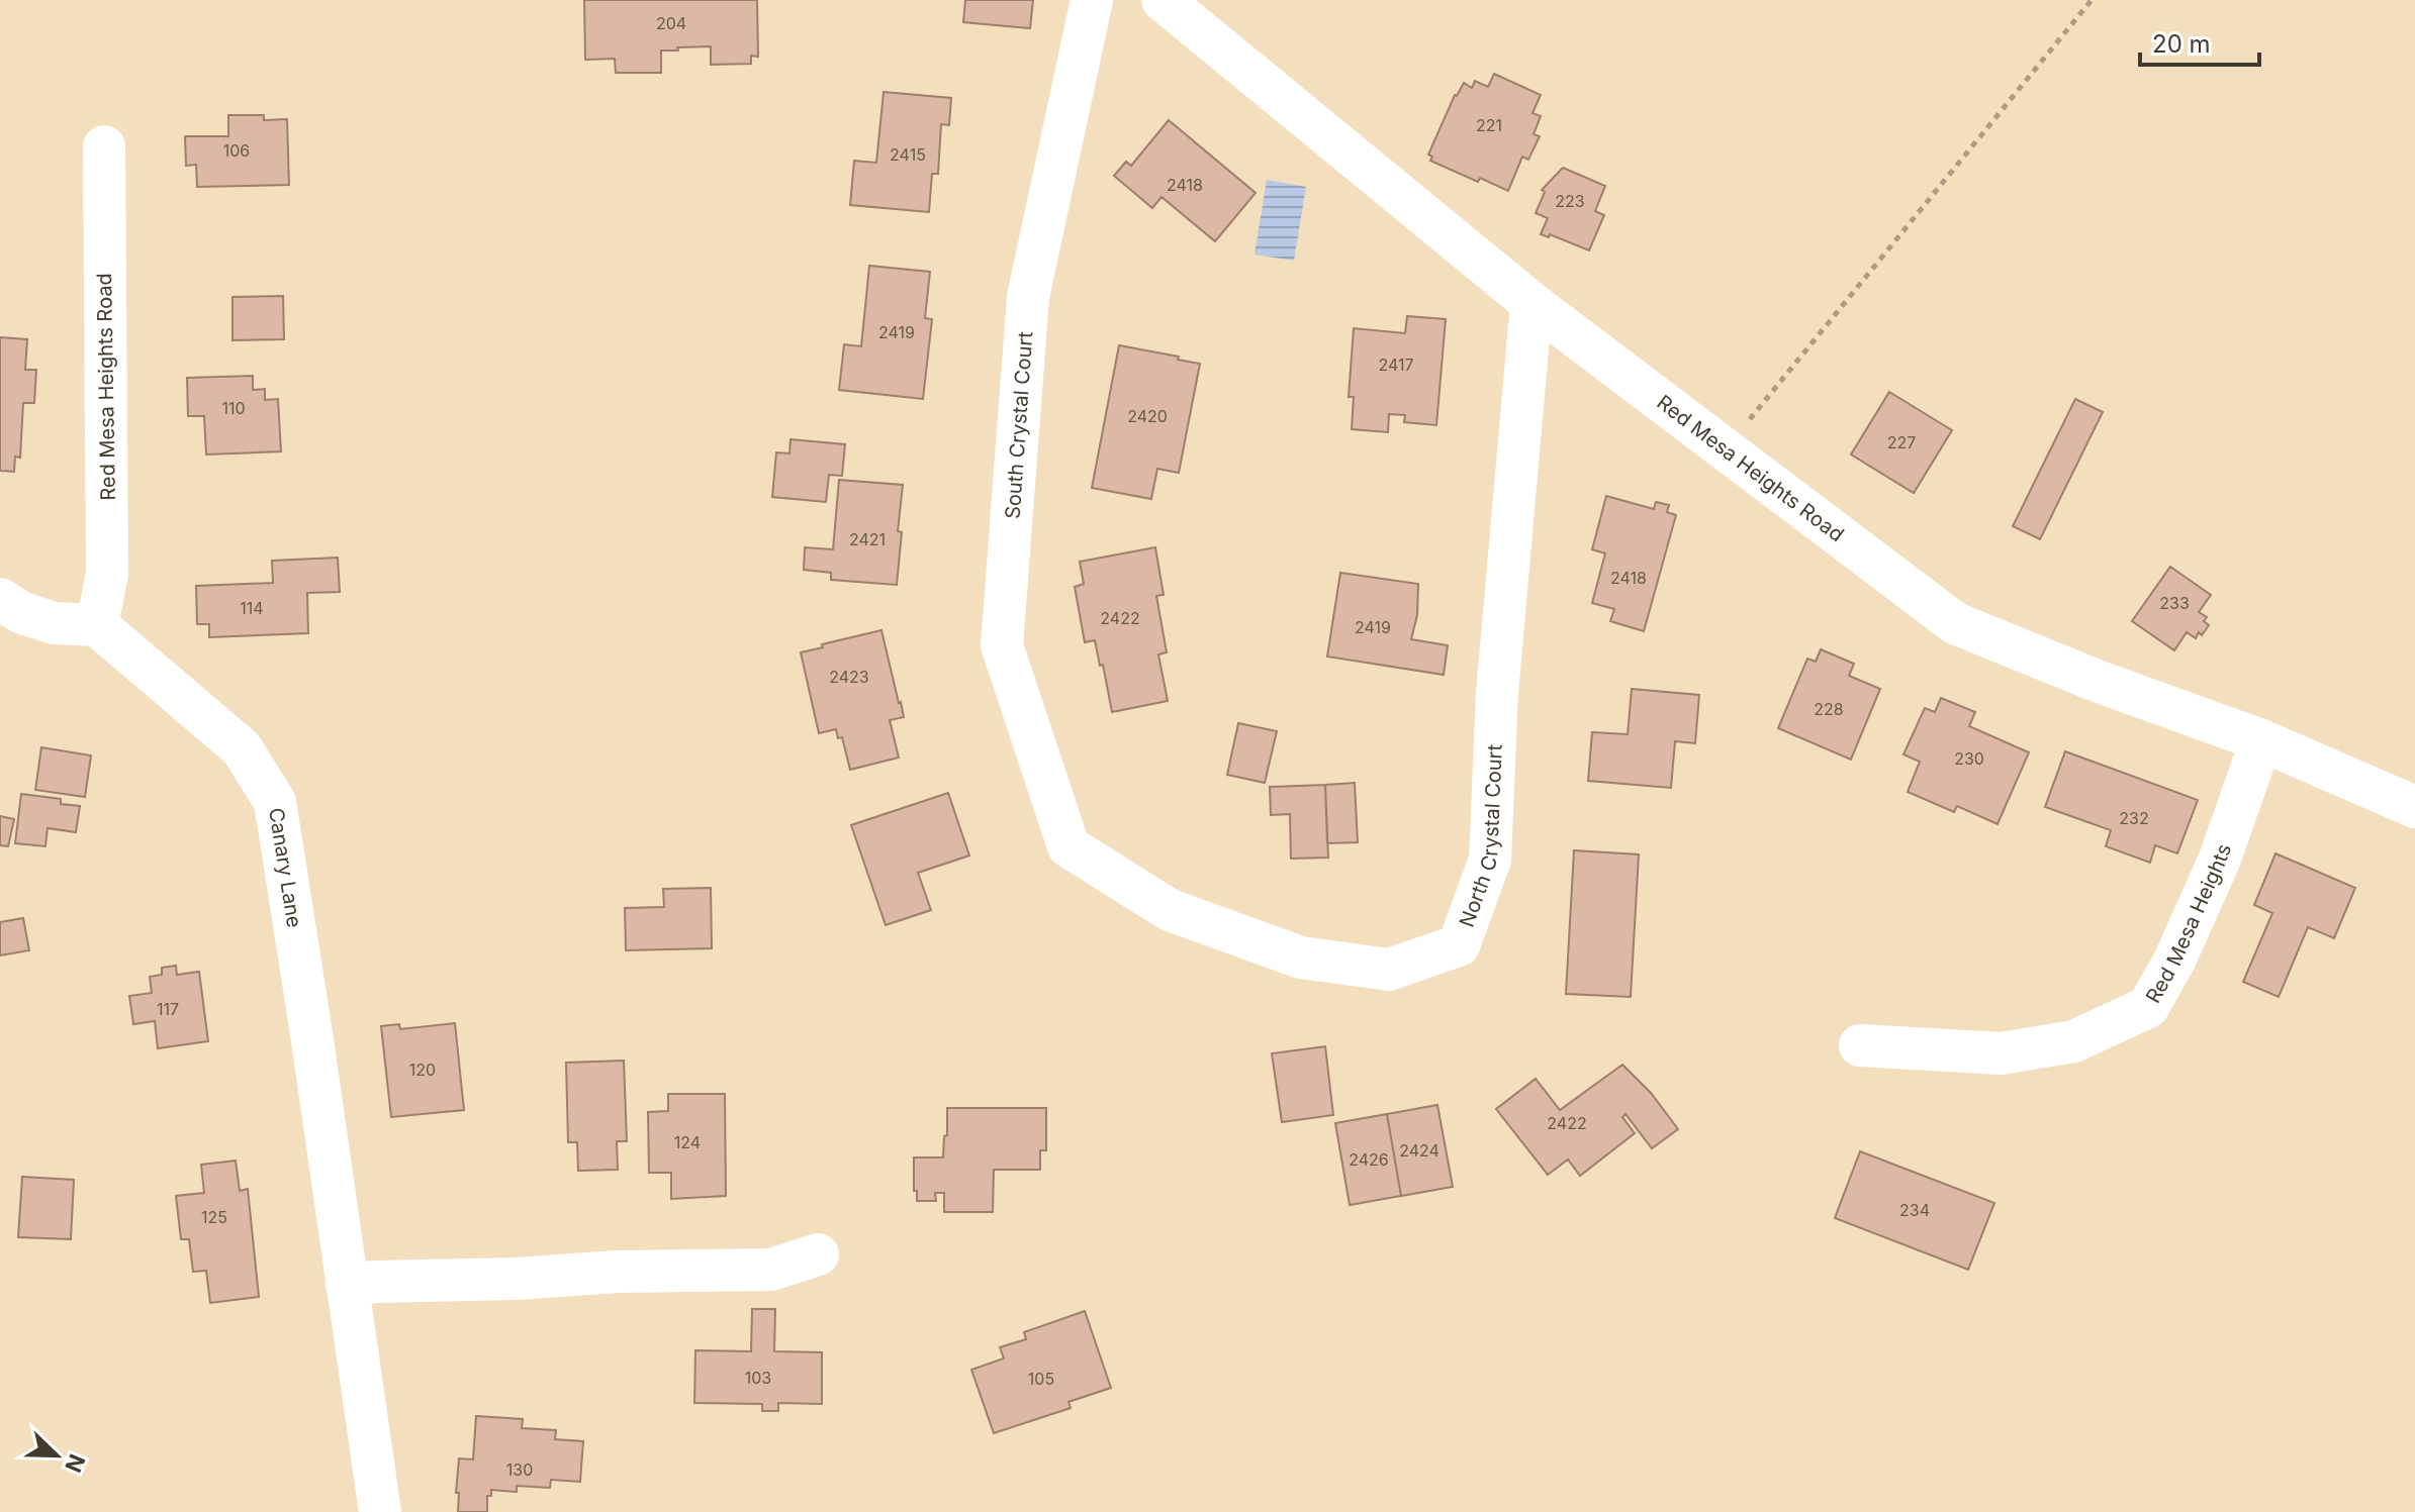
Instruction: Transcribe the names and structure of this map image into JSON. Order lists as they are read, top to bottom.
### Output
{
  "streets": {
    "street": [
      "Red Mesa Heights Road",
      "South Crystal Court",
      "North Crystal Court",
      "Canary Lane",
      "Red Mesa Heights"
    ]
  },
  "crossings": [
    ["Red Mesa Heights Road", "North Crystal Court"],
    ["Red Mesa Heights Road", "Canary Lane"],
    ["Red Mesa Heights Road", "Red Mesa Heights"],
    ["South Crystal Court", "North Crystal Court"]
  ],
  "house_numbers": [
    "204",
    "221",
    "106",
    "2415",
    "2418",
    "223",
    "2419",
    "2417",
    "110",
    "2420",
    "227",
    "2421",
    "2418",
    "233",
    "114",
    "2422",
    "2419",
    "2423",
    "228",
    "230",
    "232",
    "117",
    "120",
    "2422",
    "124",
    "2424",
    "2426",
    "234",
    "125",
    "103",
    "105",
    "130"
  ],
  "scale_bar": "20 m",
  "north": "bottom right"
}
